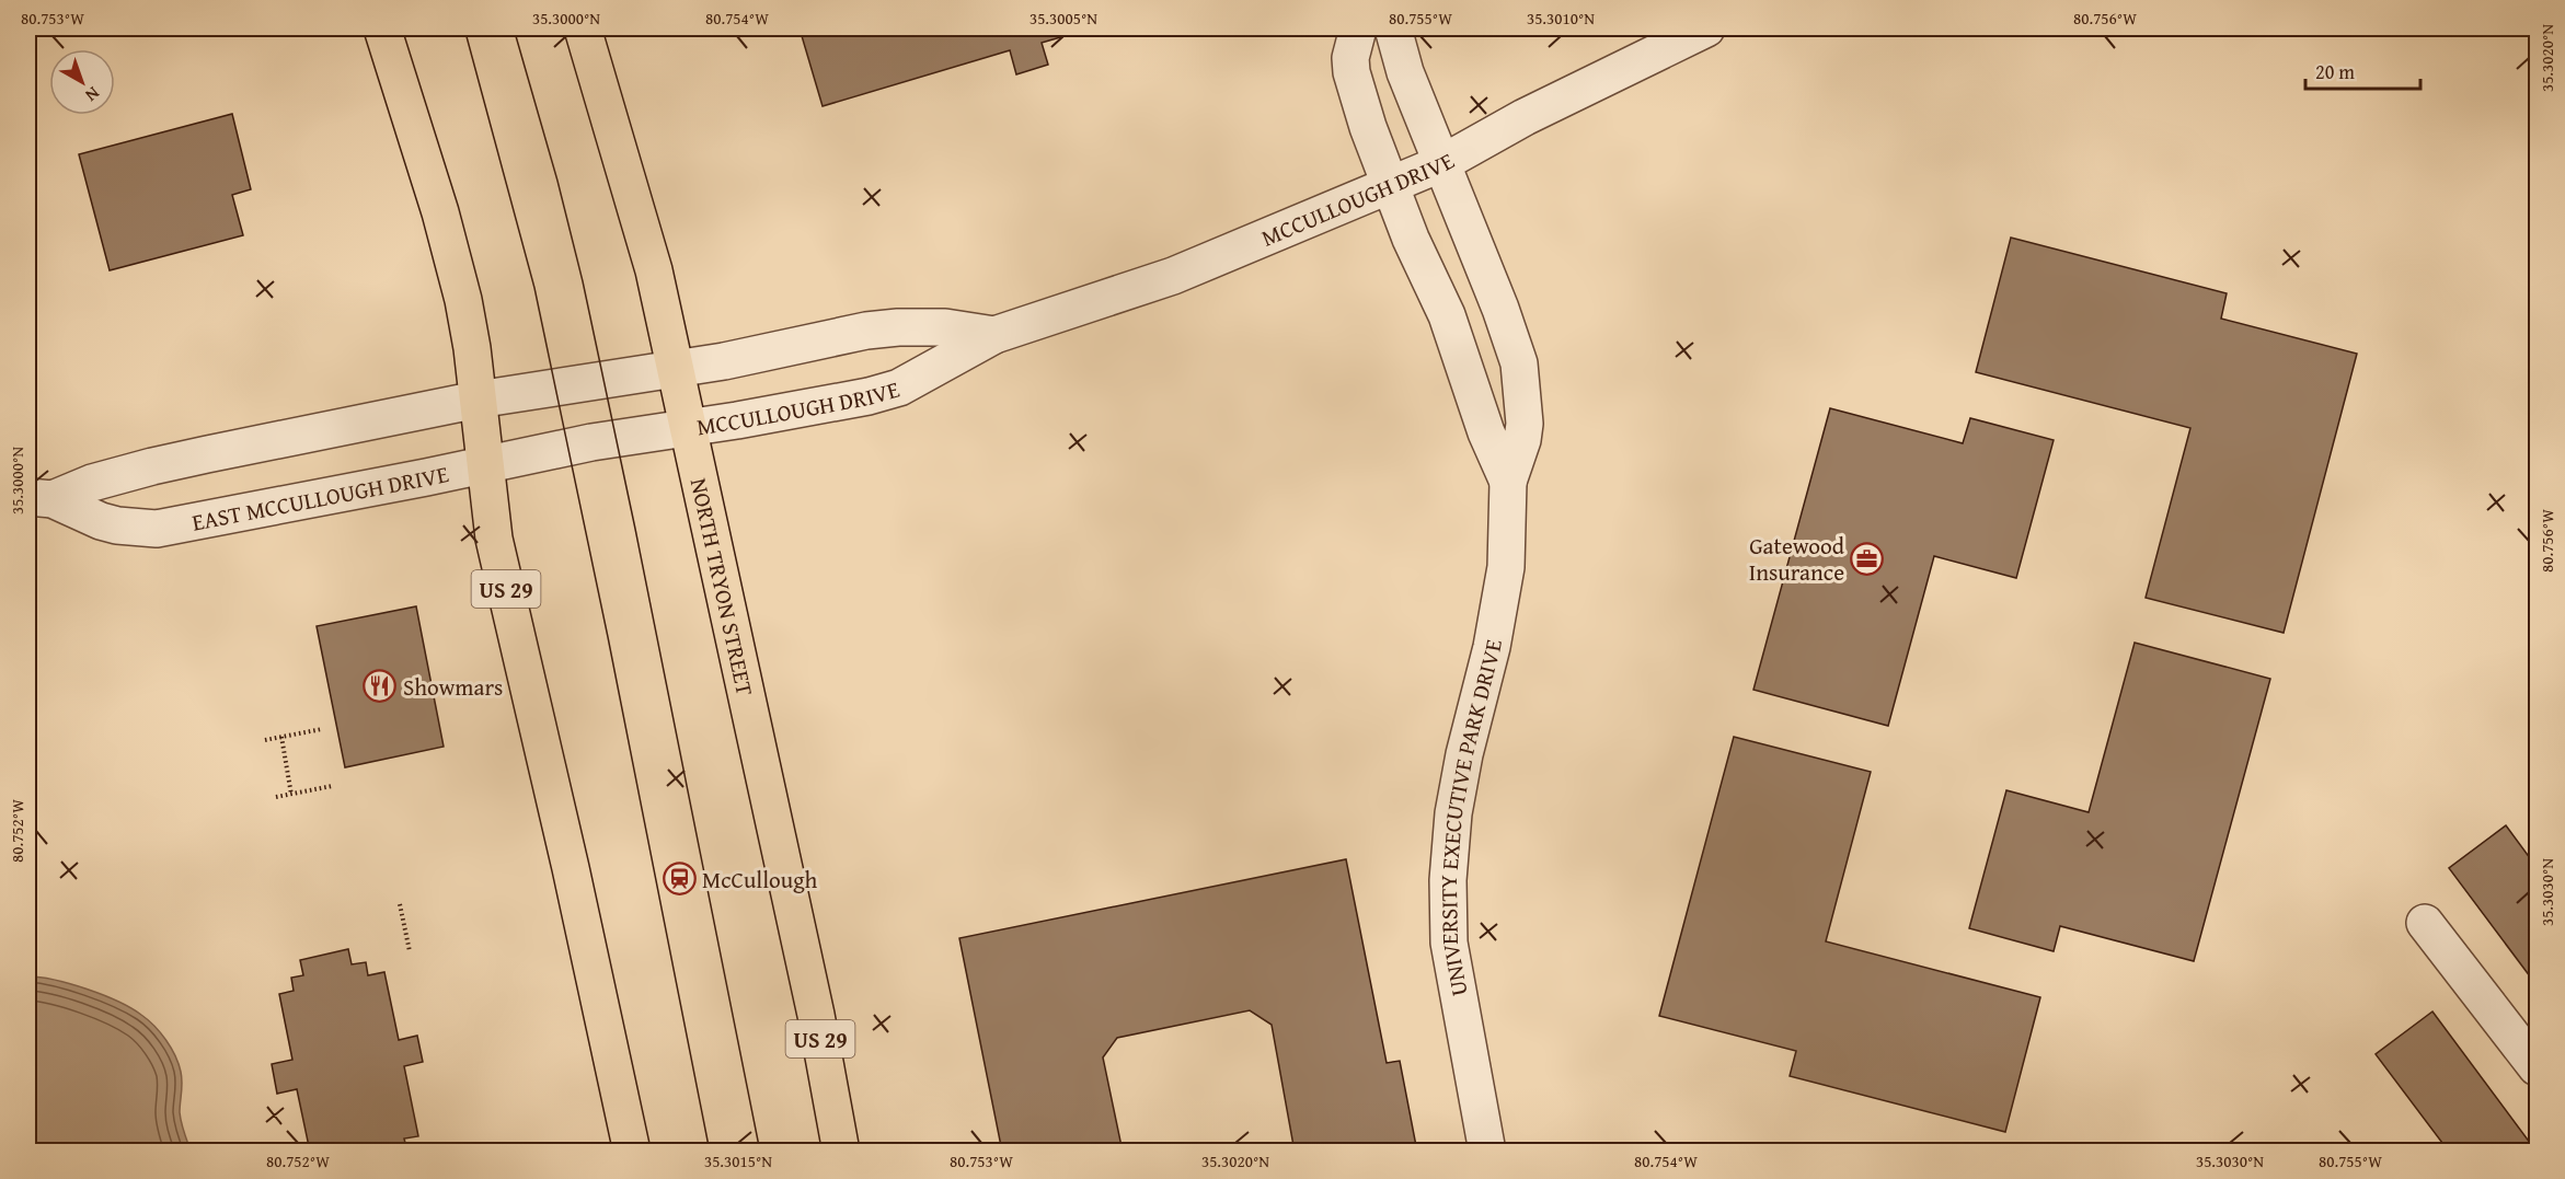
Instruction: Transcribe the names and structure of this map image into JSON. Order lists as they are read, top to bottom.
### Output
{
  "streets": {
    "main road": ["NORTH TRYON STREET", "US 29"],
    "street": ["MCCULLOUGH DRIVE", "EAST MCCULLOUGH DRIVE", "UNIVERSITY EXECUTIVE PARK DRIVE"]
  },
  "crossings": [
    ["MCCULLOUGH DRIVE", "EAST MCCULLOUGH DRIVE"],
    ["MCCULLOUGH DRIVE", "NORTH TRYON STREET"],
    ["MCCULLOUGH DRIVE", "UNIVERSITY EXECUTIVE PARK DRIVE"],
    ["EAST MCCULLOUGH DRIVE", "US 29"]
  ],
  "places": {
    "office": ["Gatewood Insurance"],
    "restaurant": ["Showmars"],
    "station": ["McCullough"]
  },
  "scale_bar": "20 m",
  "north": "bottom right",
  "coordinates": [
    "80.753°W",
    "35.3000°N",
    "80.754°W",
    "35.3005°N",
    "80.755°W",
    "35.3010°N",
    "80.756°W",
    "35.3020°N",
    "80.752°W",
    "35.3030°N",
    "35.3015°N"
  ]
}
